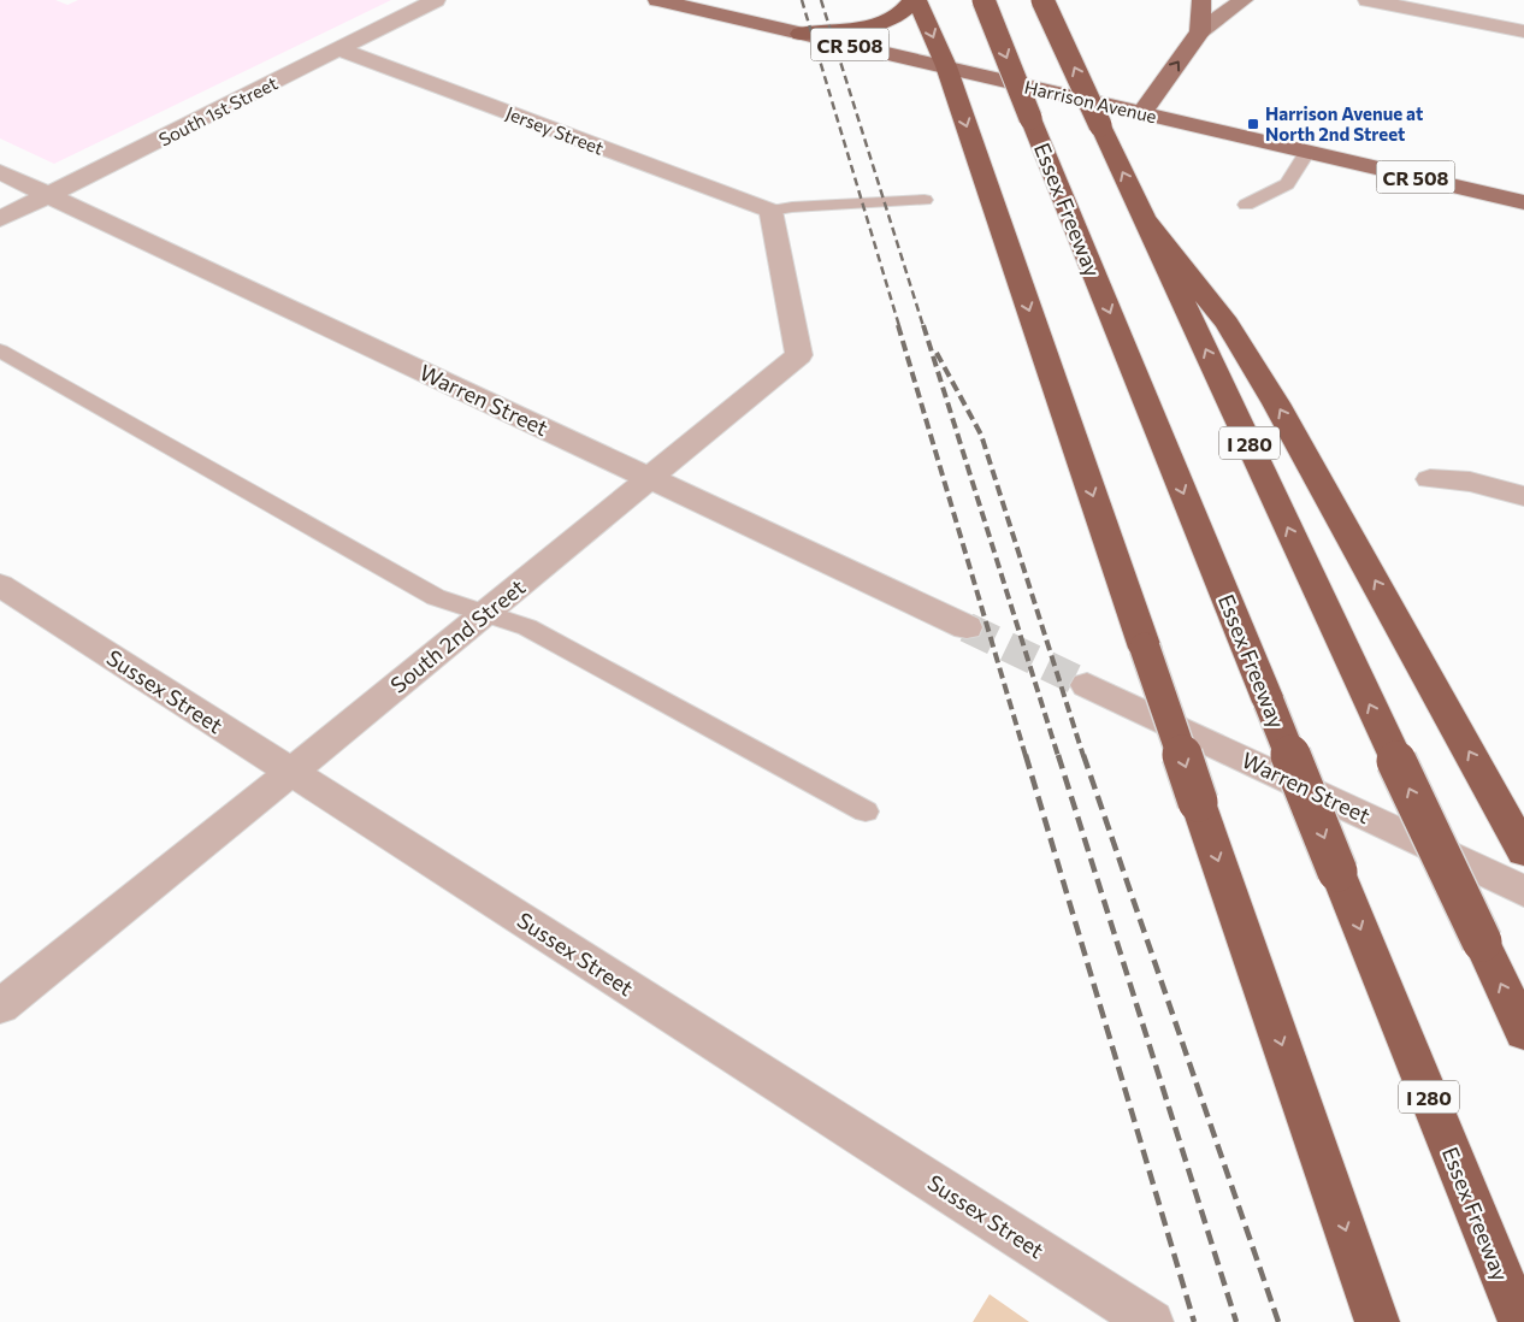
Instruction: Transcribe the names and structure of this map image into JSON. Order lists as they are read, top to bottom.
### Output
{
  "streets": {
    "highway": ["Essex Freeway", "I 280"],
    "main road": ["CR 508", "Harrison Avenue"],
    "street": [
      "South 1st Street",
      "Jersey Street",
      "Warren Street",
      "South 2nd Street",
      "Sussex Street"
    ]
  },
  "crossings": [
    ["South 1st Street", "Jersey Street"],
    ["South 1st Street", "Warren Street"],
    ["Jersey Street", "South 2nd Street"],
    ["Warren Street", "South 2nd Street"],
    ["South 2nd Street", "Sussex Street"]
  ],
  "places": {
    "transit": ["Harrison Avenue at North 2nd Street"]
  }
}
